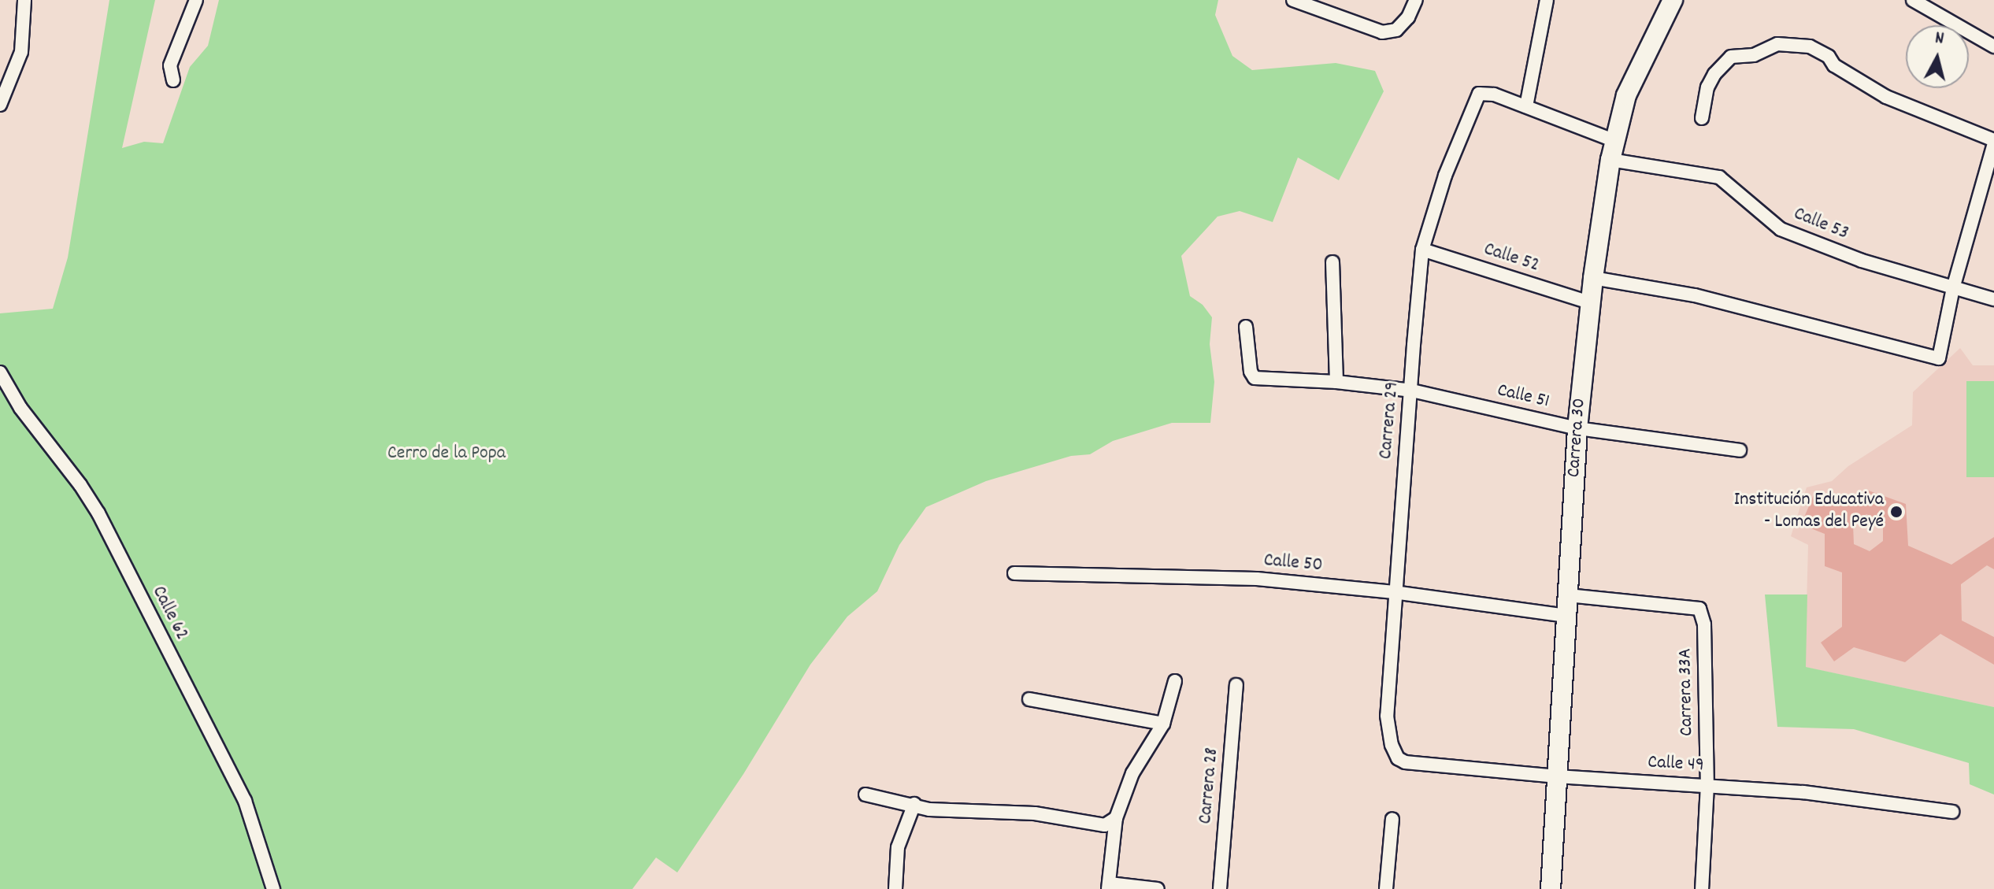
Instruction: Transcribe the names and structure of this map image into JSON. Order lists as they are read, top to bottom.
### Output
{
  "streets": {
    "street": [
      "Calle 53",
      "Calle 52",
      "Calle 51",
      "Carrera 29",
      "Carrera 30",
      "Calle 50",
      "Calle 62",
      "Carrera 33A",
      "Calle 49",
      "Carrera 28"
    ]
  },
  "crossings": [
    ["Calle 53", "Carrera 30"],
    ["Calle 52", "Carrera 29"],
    ["Calle 52", "Carrera 30"],
    ["Calle 51", "Carrera 29"],
    ["Calle 51", "Carrera 30"],
    ["Carrera 29", "Calle 50"],
    ["Carrera 29", "Calle 49"],
    ["Carrera 30", "Calle 50"],
    ["Carrera 30", "Carrera 33A"],
    ["Carrera 30", "Calle 49"],
    ["Carrera 33A", "Calle 49"]
  ],
  "parks": ["Cerro de la Popa"],
  "places": ["Institución Educativa - Lomas del Peyé"],
  "north": "top"
}
